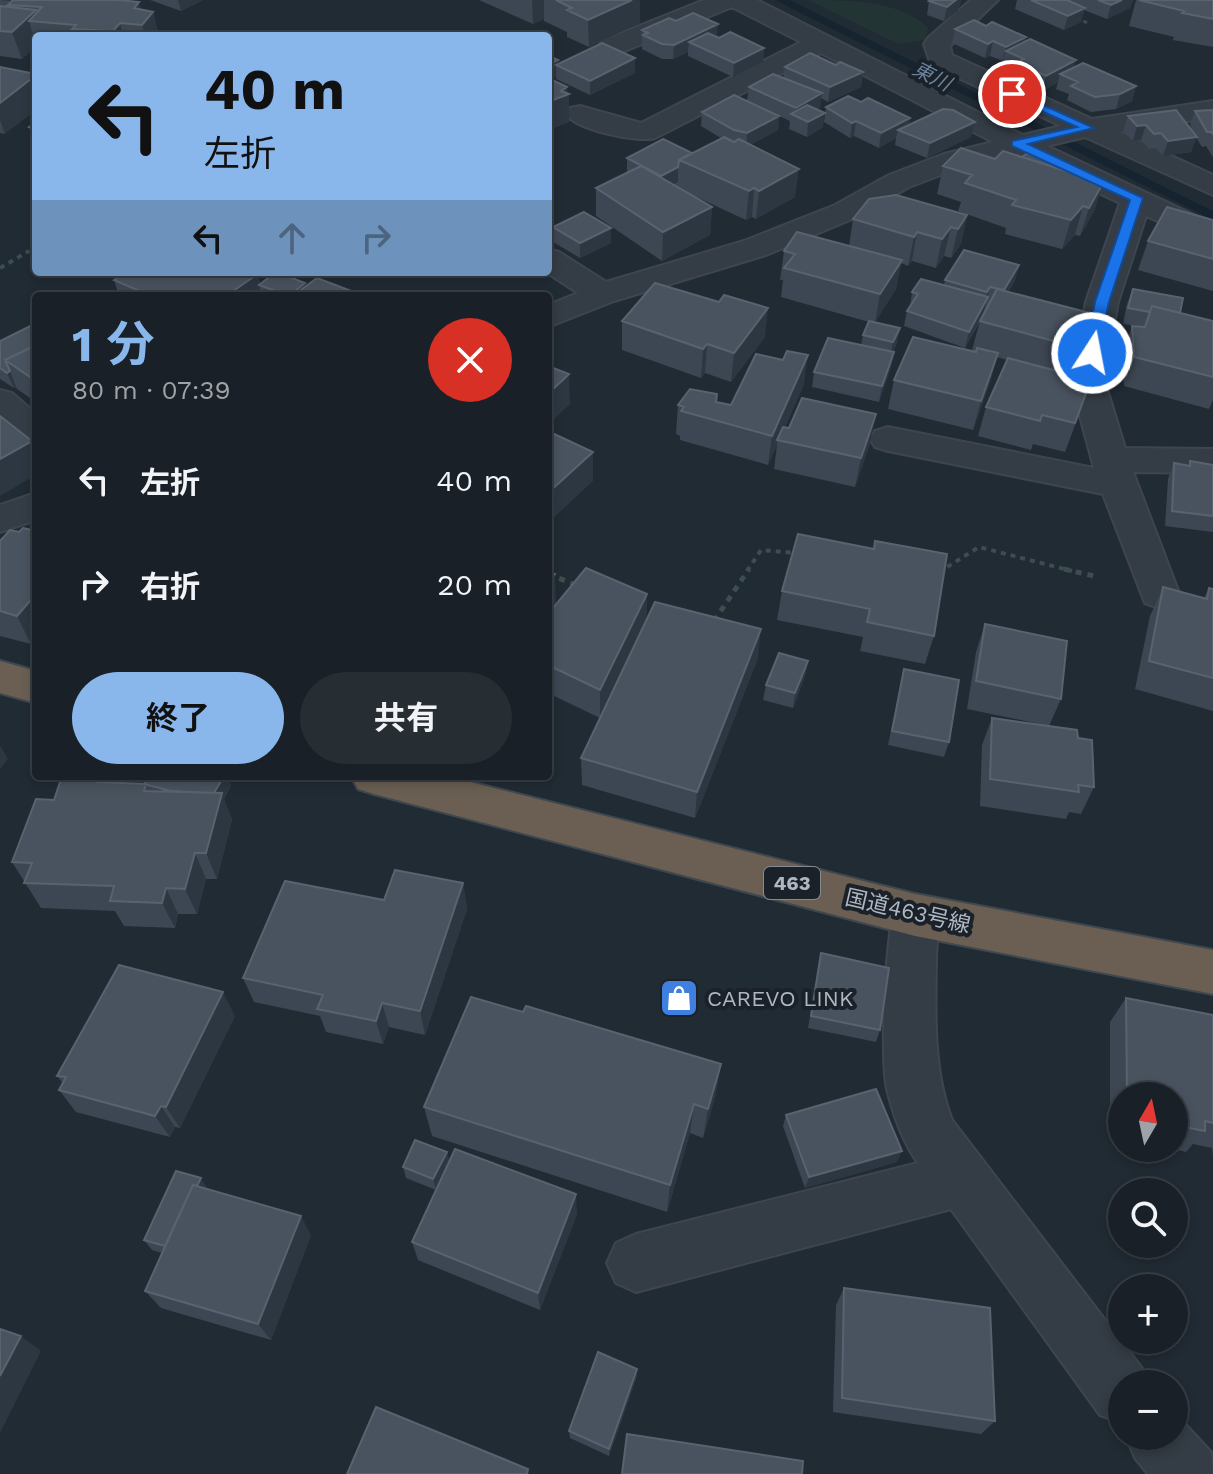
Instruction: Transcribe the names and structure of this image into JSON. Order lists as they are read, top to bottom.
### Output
{
  "streets": {
    "highway": ["463", "国道463号線"]
  },
  "water": ["東川"],
  "places": {
    "shop": ["CAREVO LINK"]
  },
  "north": "top",
  "page": {
    "turn": ["40 m", "左折"],
    "heading": ["1 分", "80 m · 07:39"],
    "list": [
      {
        "name": "左折",
        "value": "40 m"
      },
      {
        "name": "右折",
        "value": "20 m"
      }
    ],
    "buttons": ["終了", "共有"],
    "map_buttons": ["+", "−"]
  }
}
